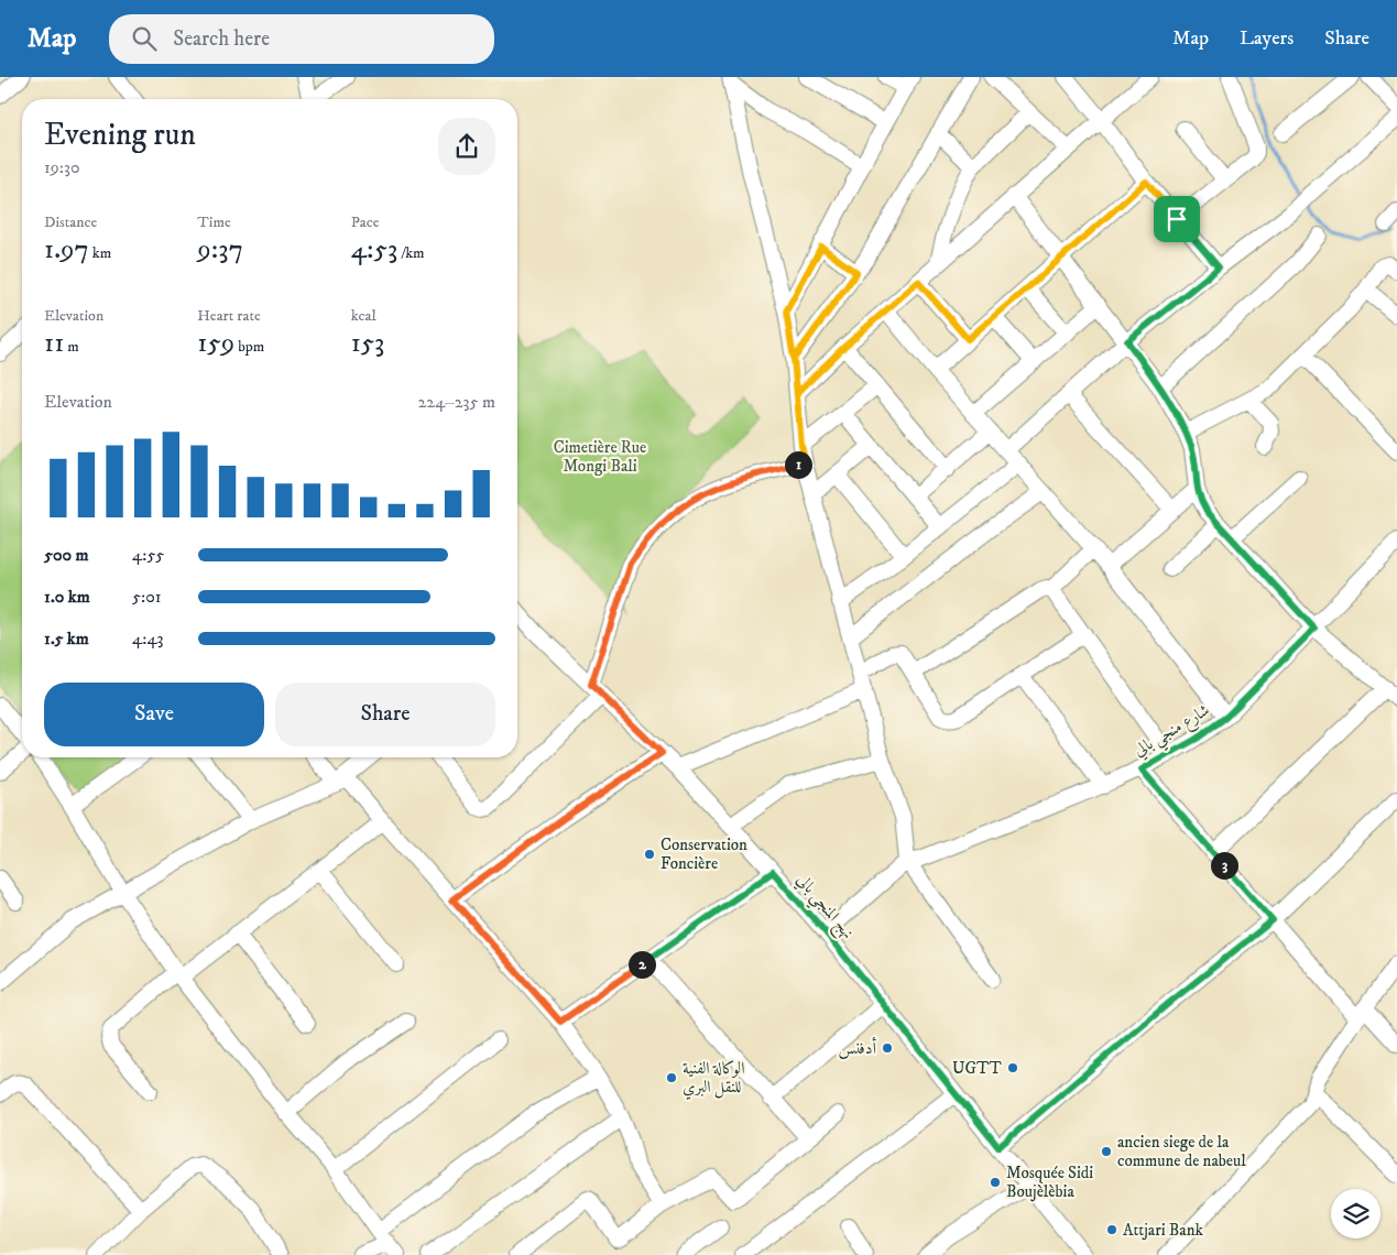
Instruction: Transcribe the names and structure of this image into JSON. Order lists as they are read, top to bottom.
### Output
{
  "streets": {
    "street": ["شارع منجي بالي", "نهج المنجي بالي"]
  },
  "parks": ["Cimetière Rue Mongi Bali"],
  "places": [
    "Conservation Foncière",
    "أدفنس",
    "UGTT",
    "الوكالة الفنية للنقل البري",
    "ancien siege de la commune de nabeul",
    "Mosquée Sidi Boujèlèbia",
    "Attjari Bank"
  ],
  "page": {
    "header": "Map",
    "search": "Search here",
    "nav": ["Map", "Layers", "Share"],
    "heading": ["Evening run", "19:30"],
    "stats": [
      ["Distance", "1.97 km"],
      ["Time", "9:37"],
      ["Pace", "4:53 /km"],
      ["Elevation", "11 m"],
      ["Heart rate", "159 bpm"],
      ["kcal", "153"]
    ],
    "chart": ["Elevation", "224–235 m"],
    "pins": ["1", "3", "2"],
    "list": [
      {
        "name": "500 m",
        "note": "4:55"
      },
      {
        "name": "1.0 km",
        "note": "5:01"
      },
      {
        "name": "1.5 km",
        "note": "4:43"
      }
    ],
    "buttons": ["Save", "Share"]
  }
}
